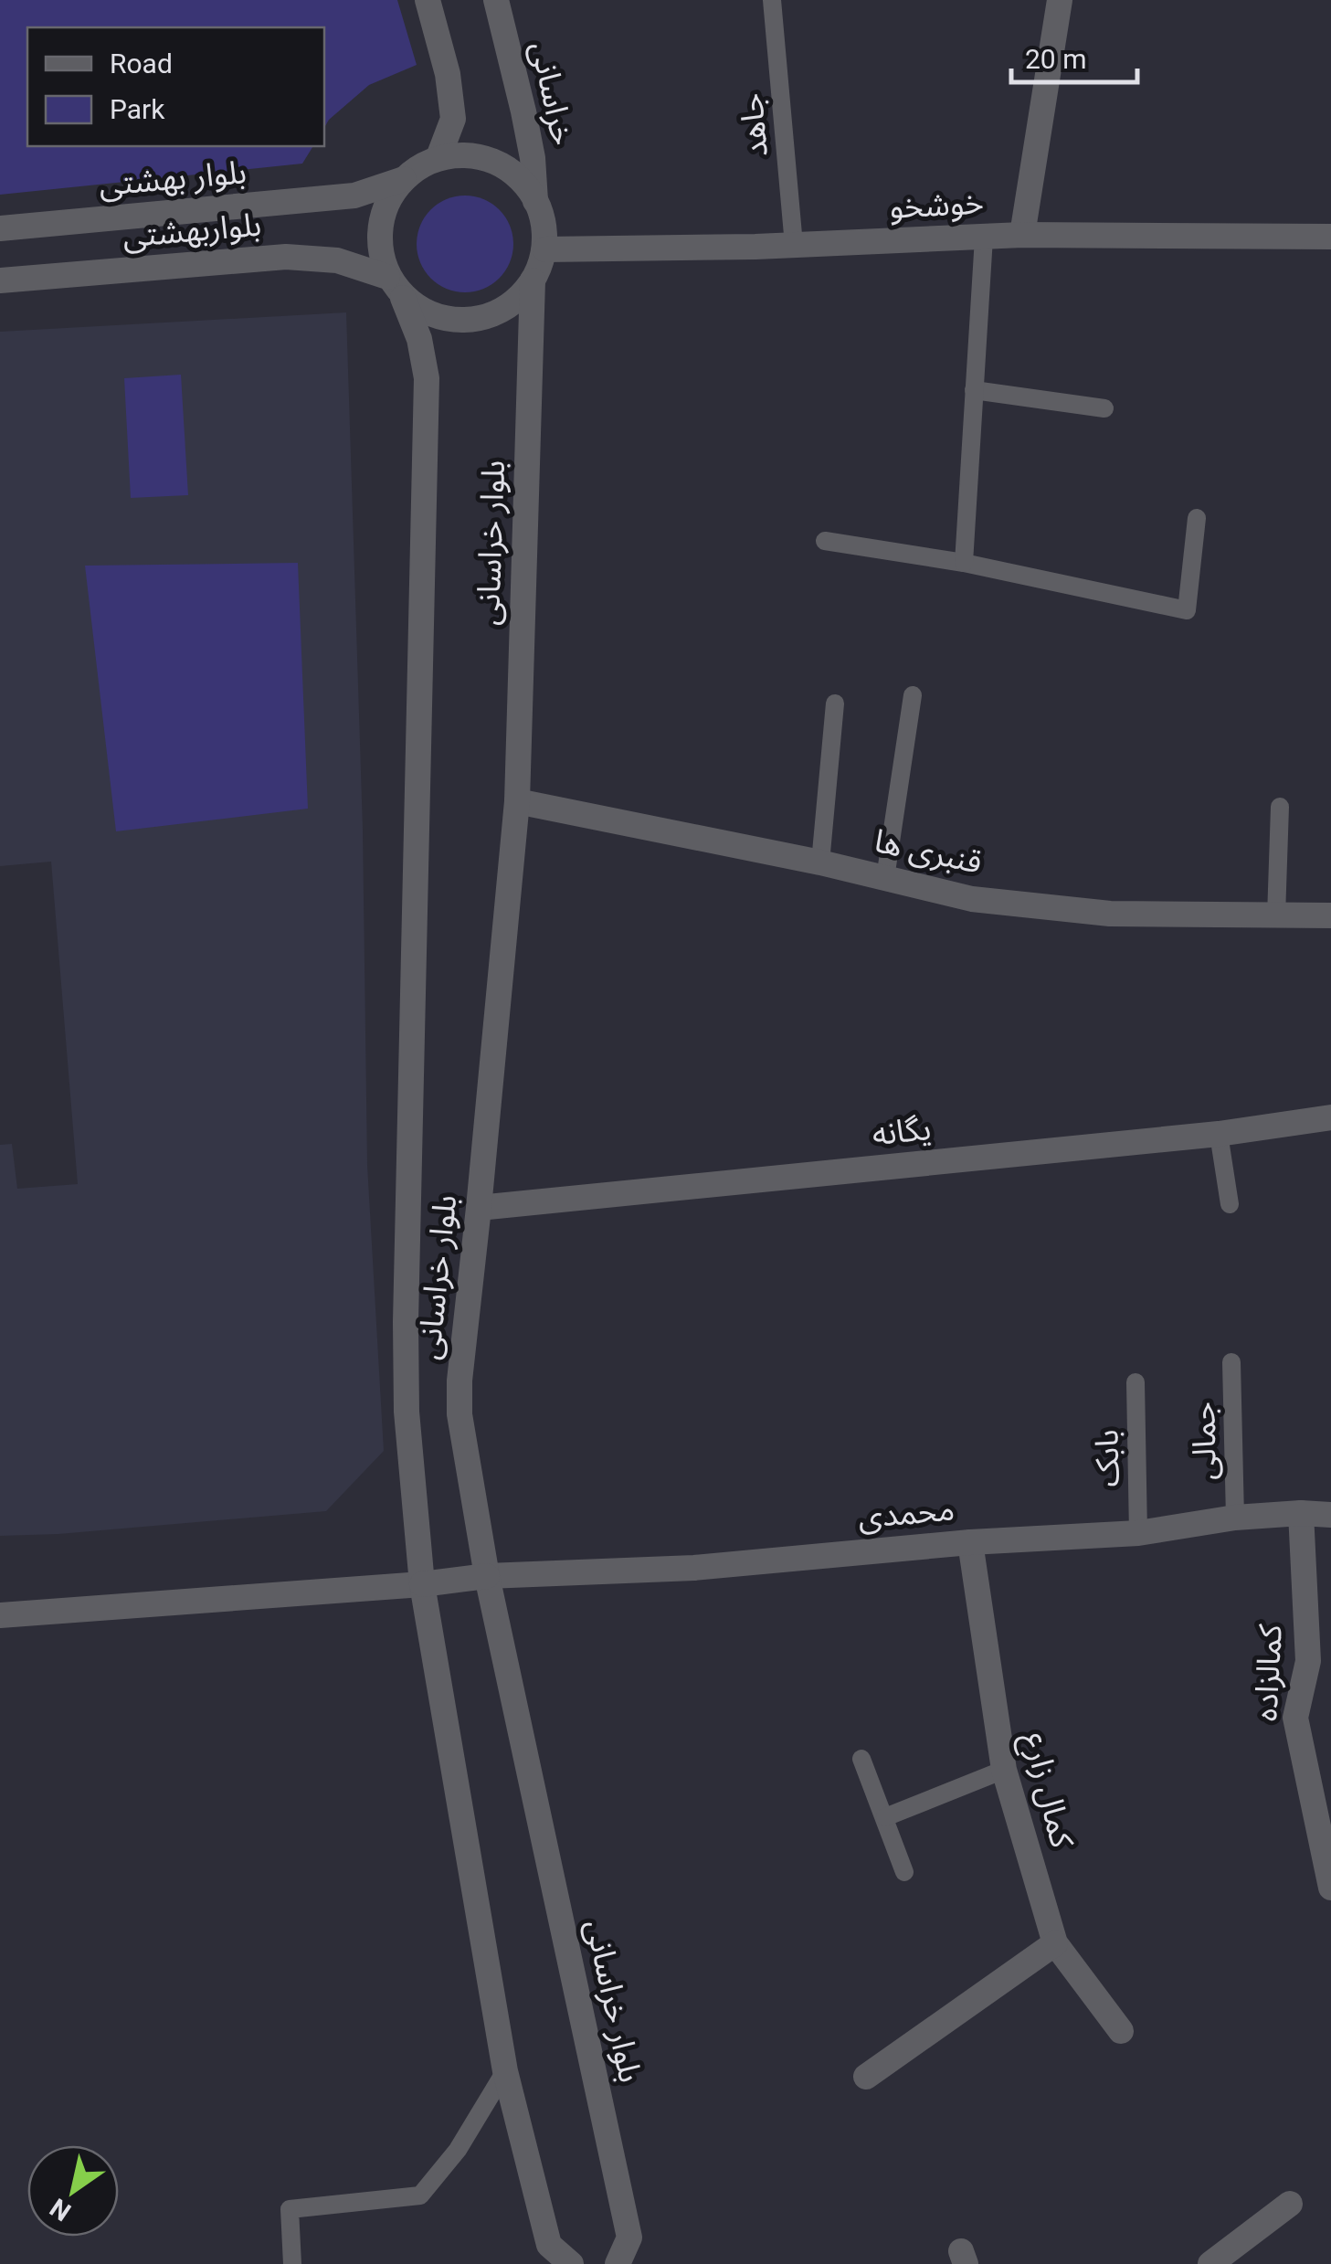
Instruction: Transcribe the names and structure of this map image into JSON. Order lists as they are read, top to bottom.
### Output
{
  "streets": {
    "street": [
      "خراسانی",
      "بلوار بهشتی",
      "خوشخو",
      "بلواربهشتی",
      "بلوار خراسانی",
      "قنبری ها",
      "یگانه",
      "محمدی",
      "کمالزاده",
      "کمال زارع"
    ],
    "lane": ["جاهد", "جمالی", "بابک"]
  },
  "crossings": [
    ["خراسانی", "بلوار بهشتی"],
    ["خراسانی", "خوشخو"],
    ["خراسانی", "بلواربهشتی"],
    ["خراسانی", "بلوار خراسانی"],
    ["جاهد", "خوشخو"],
    ["بلوار بهشتی", "خوشخو"],
    ["بلوار بهشتی", "بلواربهشتی"],
    ["بلوار بهشتی", "بلوار خراسانی"],
    ["خوشخو", "بلواربهشتی"],
    ["خوشخو", "بلوار خراسانی"],
    ["بلواربهشتی", "بلوار خراسانی"],
    ["بلوار خراسانی", "قنبری ها"],
    ["بلوار خراسانی", "یگانه"],
    ["بلوار خراسانی", "محمدی"],
    ["جمالی", "محمدی"],
    ["بابک", "محمدی"],
    ["محمدی", "کمالزاده"],
    ["محمدی", "کمال زارع"]
  ],
  "legend": ["Road", "Park"],
  "scale_bar": "20 m",
  "north": "bottom left"
}
